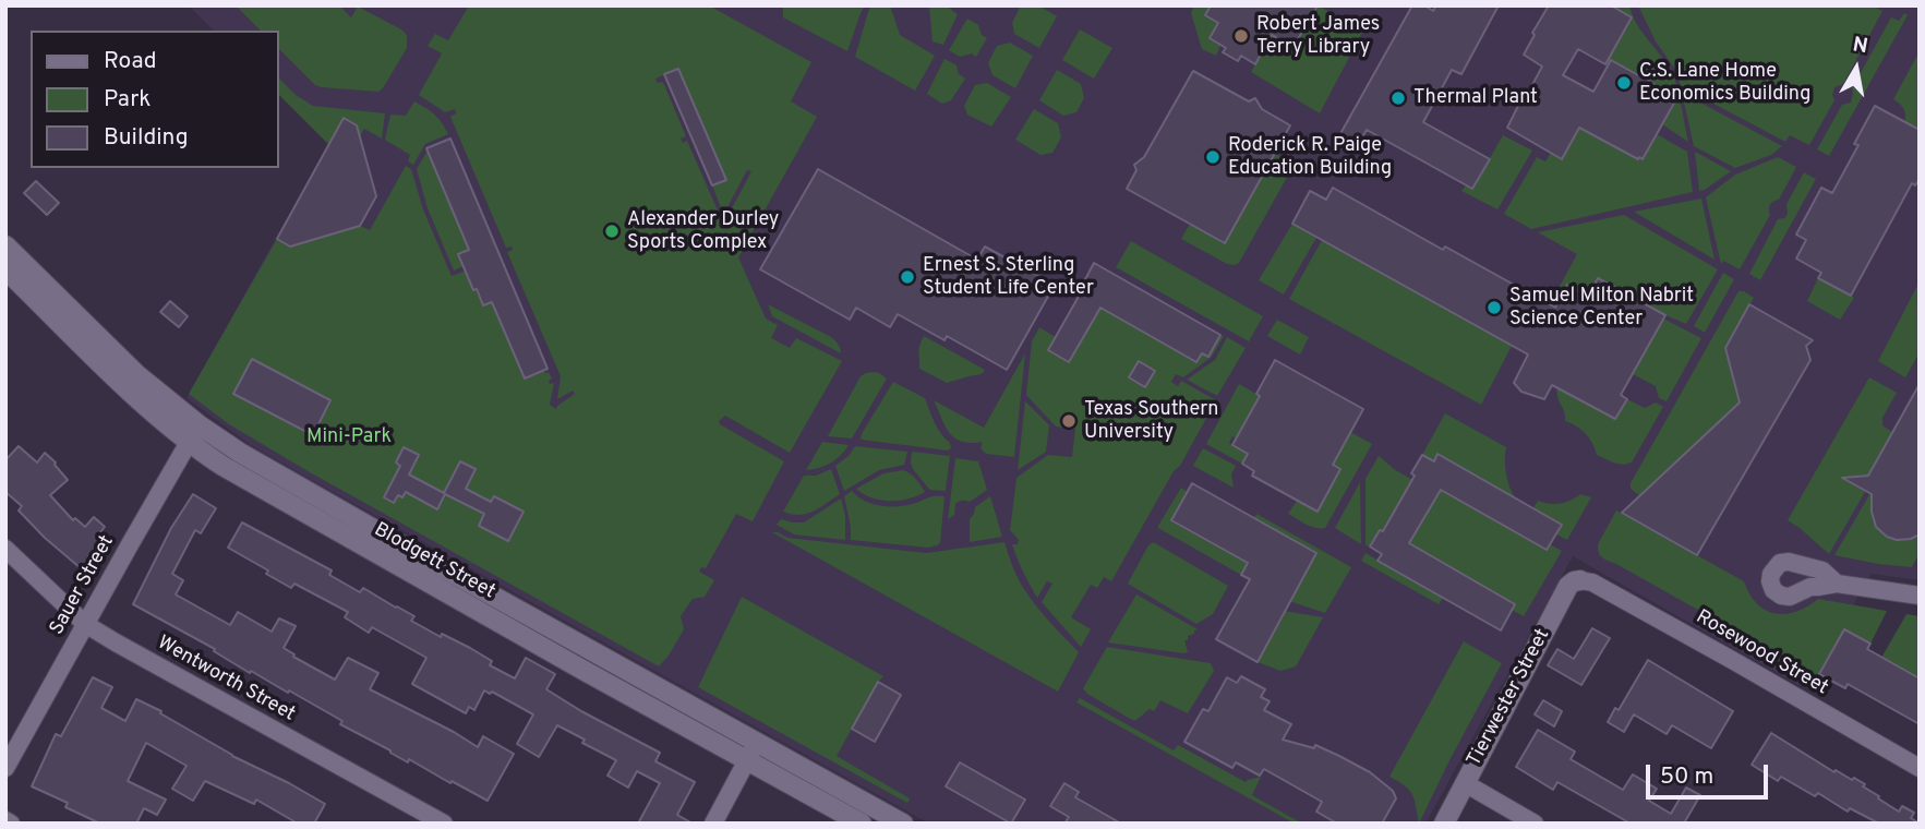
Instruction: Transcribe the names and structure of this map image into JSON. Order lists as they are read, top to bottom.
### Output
{
  "streets": {
    "main road": ["Blodgett Street", "Tierwester Street"],
    "street": ["Sauer Street", "Rosewood Street", "Wentworth Street"]
  },
  "crossings": [
    ["Blodgett Street", "Sauer Street"],
    ["Sauer Street", "Wentworth Street"],
    ["Rosewood Street", "Tierwester Street"]
  ],
  "parks": ["Mini-Park"],
  "places": [
    "Robert James Terry Library",
    "C.S. Lane Home Economics Building",
    "Thermal Plant",
    "Roderick R. Paige Education Building",
    "Alexander Durley Sports Complex",
    "Ernest S. Sterling Student Life Center",
    "Samuel Milton Nabrit Science Center",
    "Texas Southern University"
  ],
  "legend": ["Road", "Park", "Building"],
  "scale_bar": "50 m",
  "north": "top"
}
